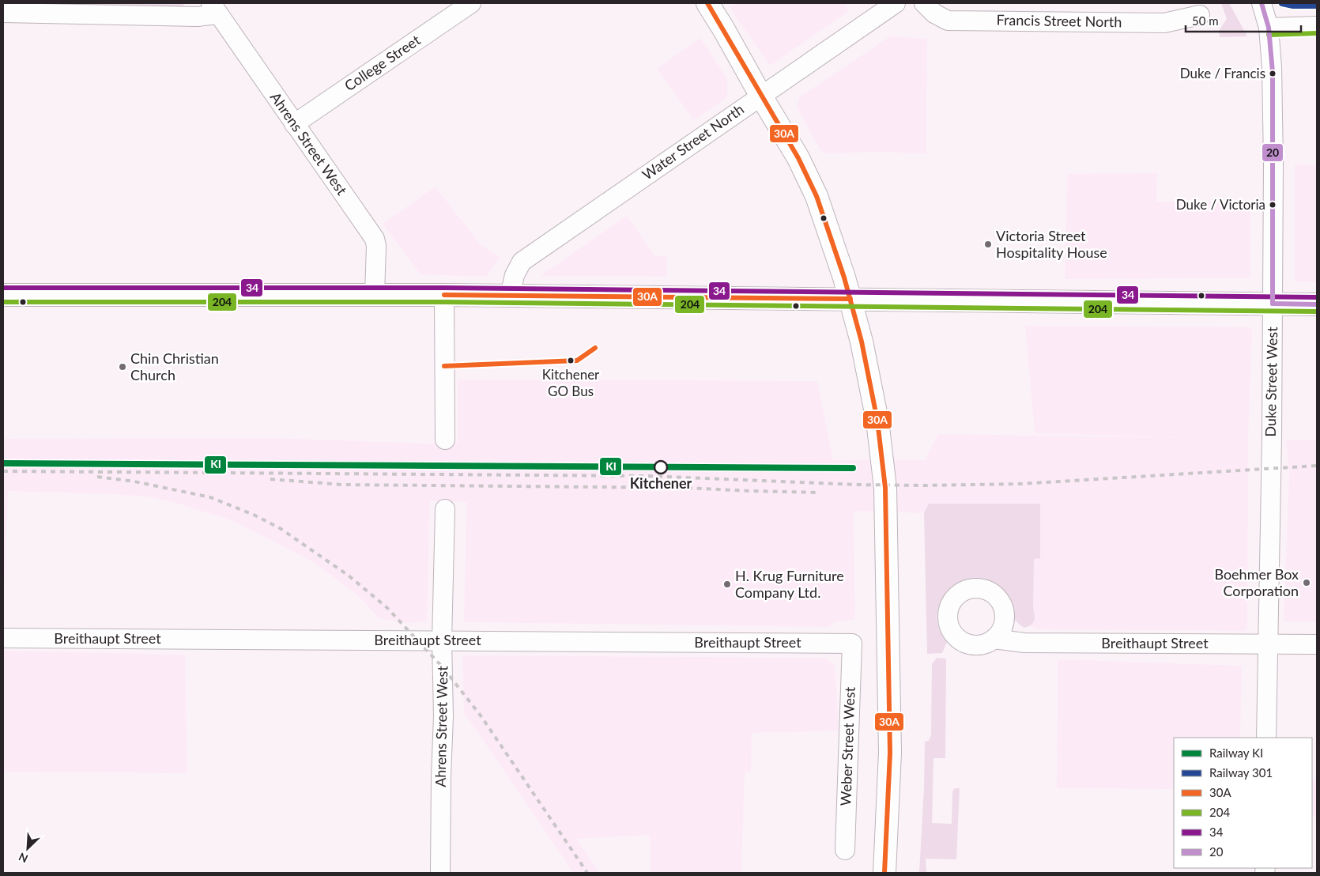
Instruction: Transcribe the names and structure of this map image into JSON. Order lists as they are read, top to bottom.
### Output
{
  "streets": {
    "street": [
      "Francis Street North",
      "College Street",
      "Water Street North",
      "Ahrens Street West",
      "Duke Street West",
      "Breithaupt Street",
      "Weber Street West"
    ]
  },
  "crossings": [
    ["College Street", "Ahrens Street West"],
    ["Ahrens Street West", "Breithaupt Street"],
    ["Duke Street West", "Breithaupt Street"],
    ["Breithaupt Street", "Weber Street West"]
  ],
  "places": [
    "Duke / Francis",
    "Duke / Victoria",
    "Victoria Street Hospitality House",
    "Kitchener GO Bus",
    "Chin Christian Church",
    "Kitchener",
    "Boehmer Box Corporation",
    "H. Krug Furniture Company Ltd."
  ],
  "lines": [
    "rail line 301",
    "transit line 30A",
    "transit line 20",
    "transit line 204",
    "transit line 34",
    "rail line KI"
  ],
  "legend": [
    "Railway KI",
    "Railway 301",
    "30A",
    "204",
    "34",
    "20"
  ],
  "scale_bar": "50 m",
  "north": "bottom left"
}
